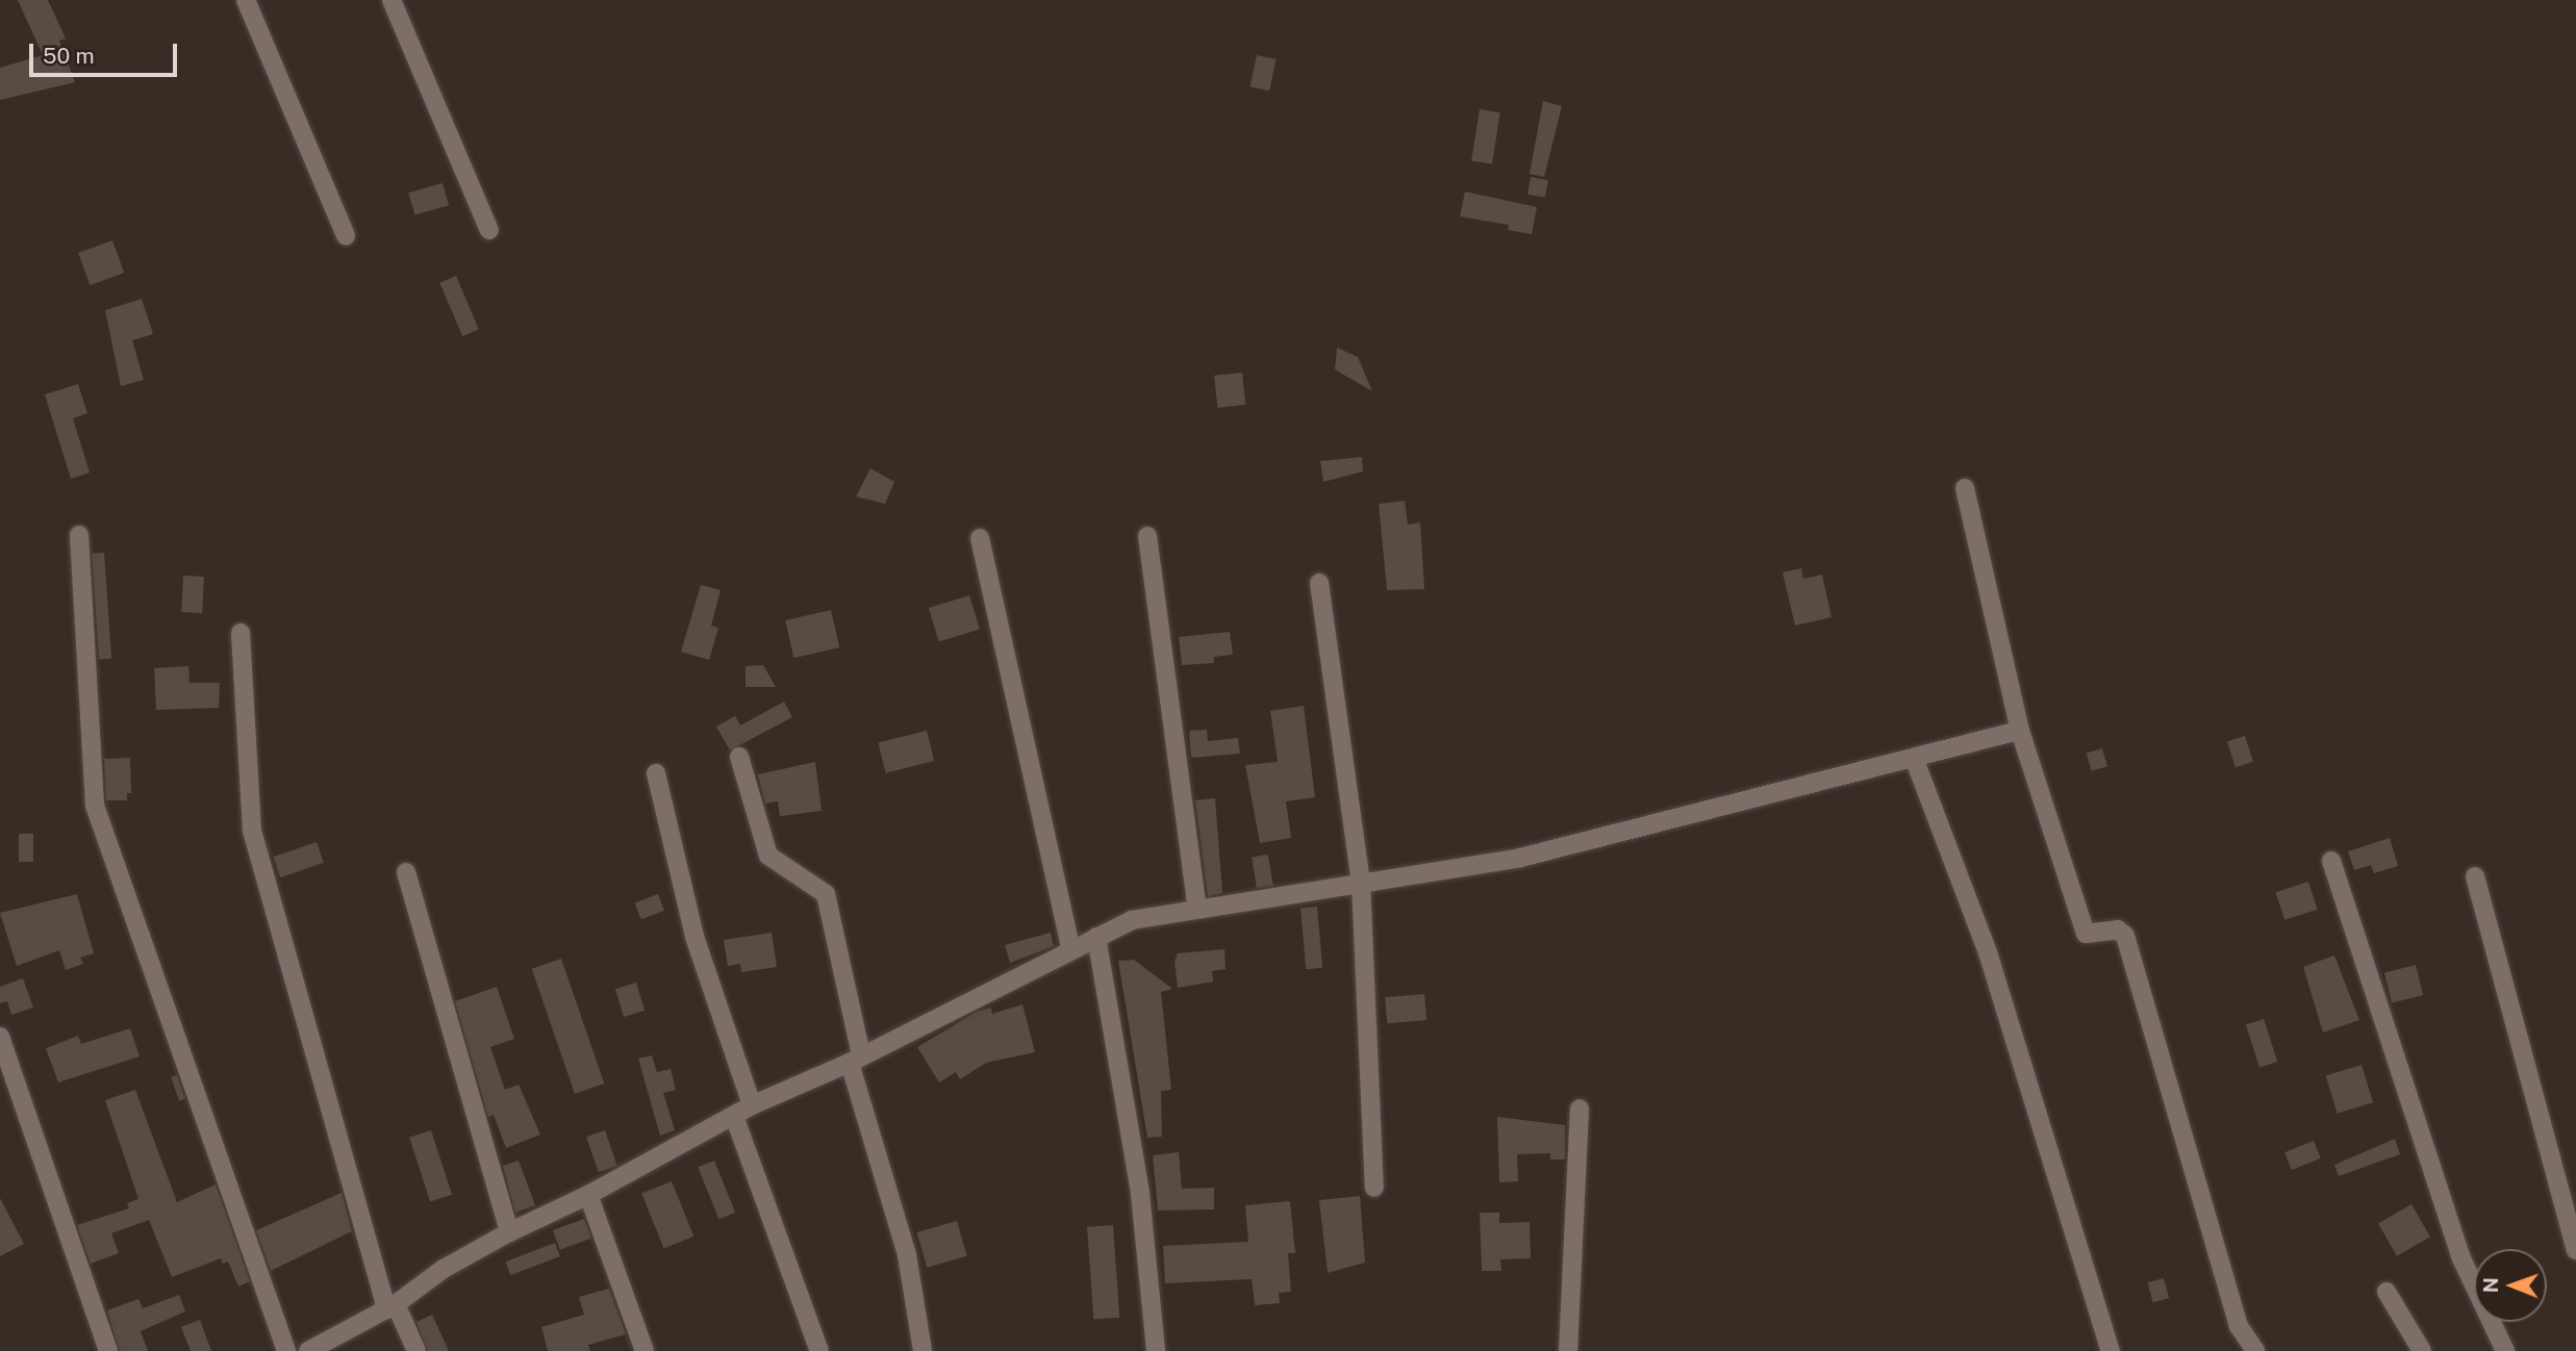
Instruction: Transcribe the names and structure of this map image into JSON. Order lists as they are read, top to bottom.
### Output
{
  "scale_bar": "50 m",
  "north": "left"
}
